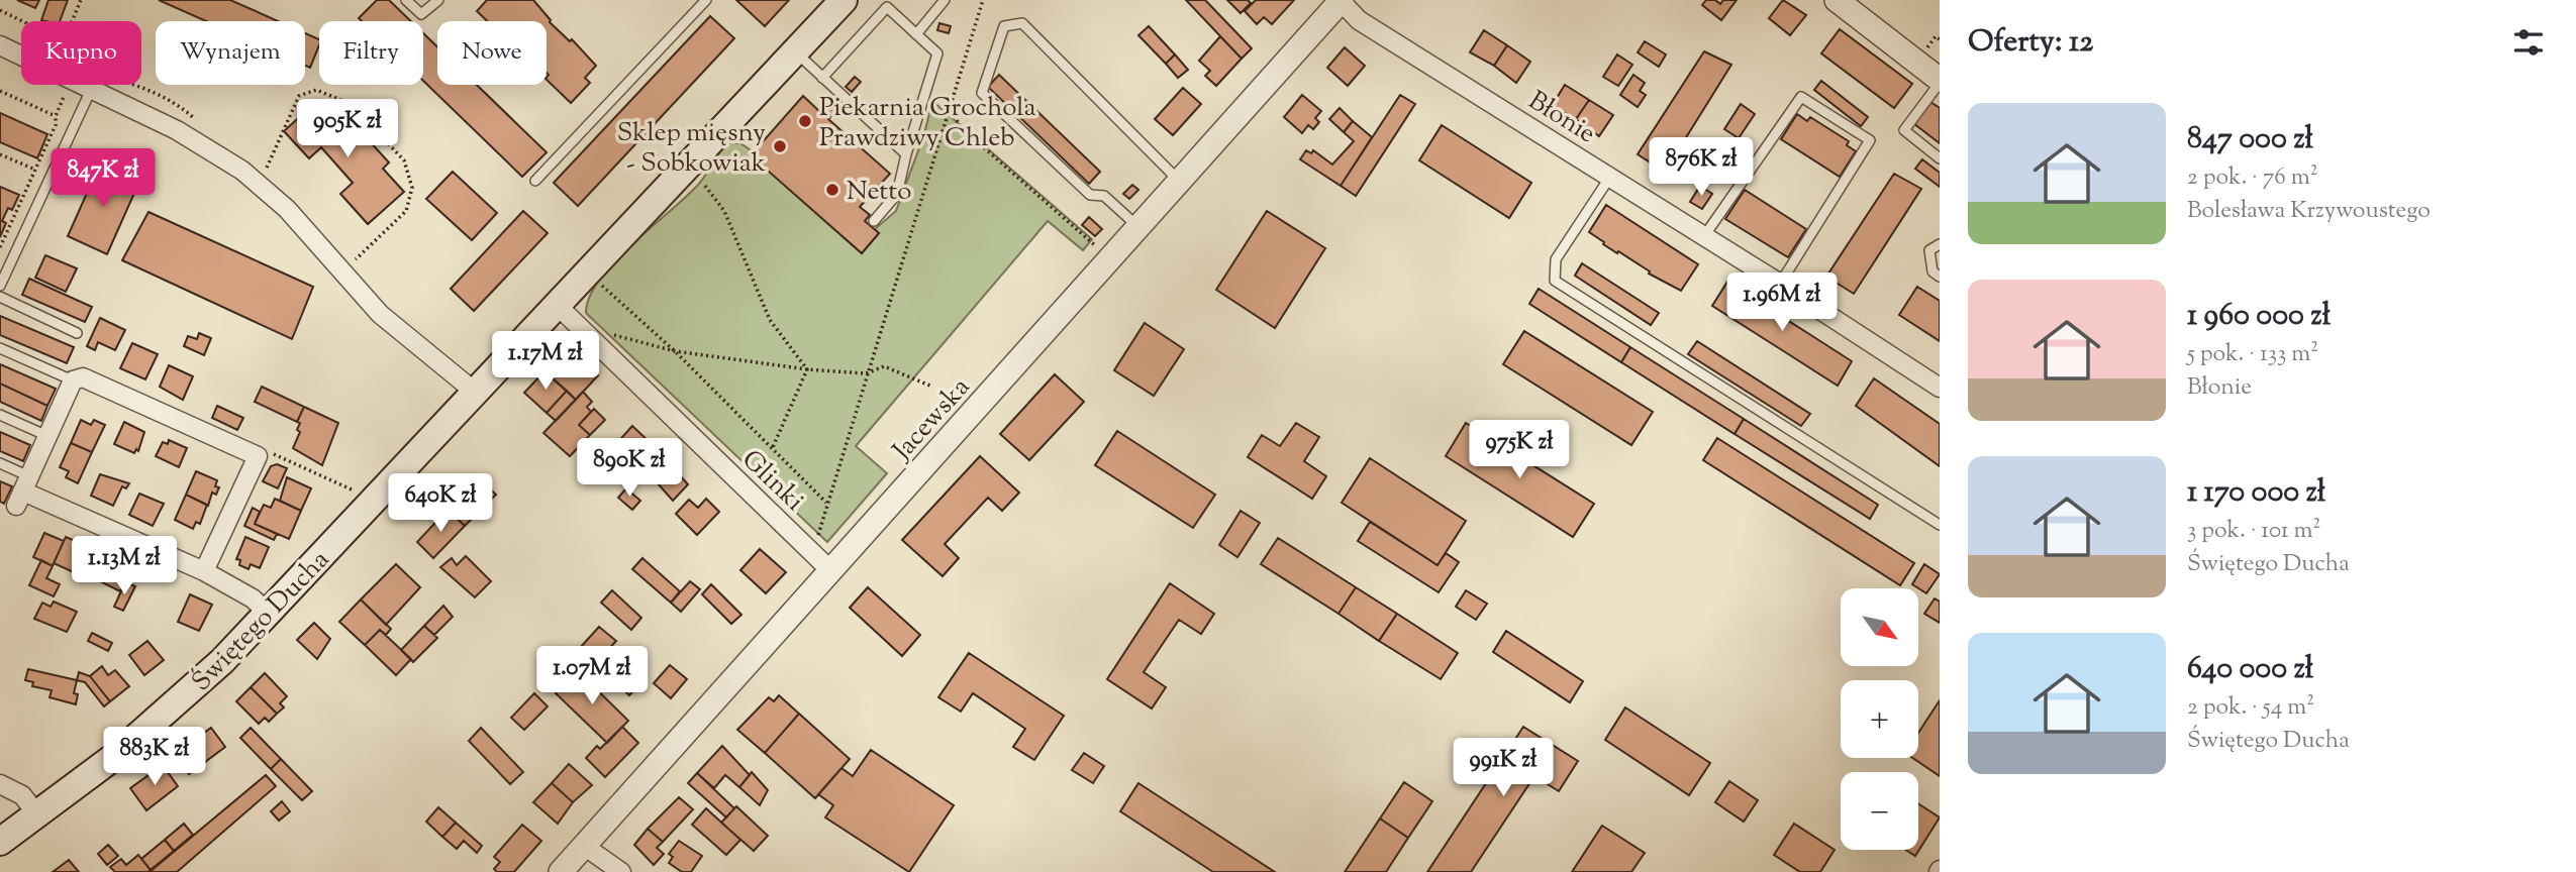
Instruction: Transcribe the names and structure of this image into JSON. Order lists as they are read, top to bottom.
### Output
{
  "streets": {
    "main road": ["Świętego Ducha"],
    "street": ["Błonie", "Jacewska", "Glinki"]
  },
  "crossings": [
    ["Błonie", "Jacewska"],
    ["Jacewska", "Glinki"],
    ["Glinki", "Świętego Ducha"]
  ],
  "places": ["Piekarnia Grochola Prawdziwy Chleb", "Sklep mięsny - Sobkowiak", "Netto"],
  "north": "bottom right",
  "page": {
    "heading": "Oferty: 12",
    "chip": [
      "Kupno",
      "Wynajem",
      "Filtry",
      "Nowe"
    ],
    "list": [
      {
        "name": "847 000 zł",
        "note": "2 pok. · 76 m² · Bolesława Krzywoustego"
      },
      {
        "name": "1 960 000 zł",
        "note": "5 pok. · 133 m² · Błonie"
      },
      {
        "name": "1 170 000 zł",
        "note": "3 pok. · 101 m² · Świętego Ducha"
      },
      {
        "name": "640 000 zł",
        "note": "2 pok. · 54 m² · Świętego Ducha"
      }
    ],
    "price": [
      "905K zł",
      "876K zł",
      "847K zł",
      "1.96M zł",
      "1.17M zł",
      "975K zł",
      "890K zł",
      "640K zł",
      "1.13M zł",
      "1.07M zł",
      "883K zł",
      "991K zł"
    ],
    "map_buttons": ["+", "−"]
  }
}
